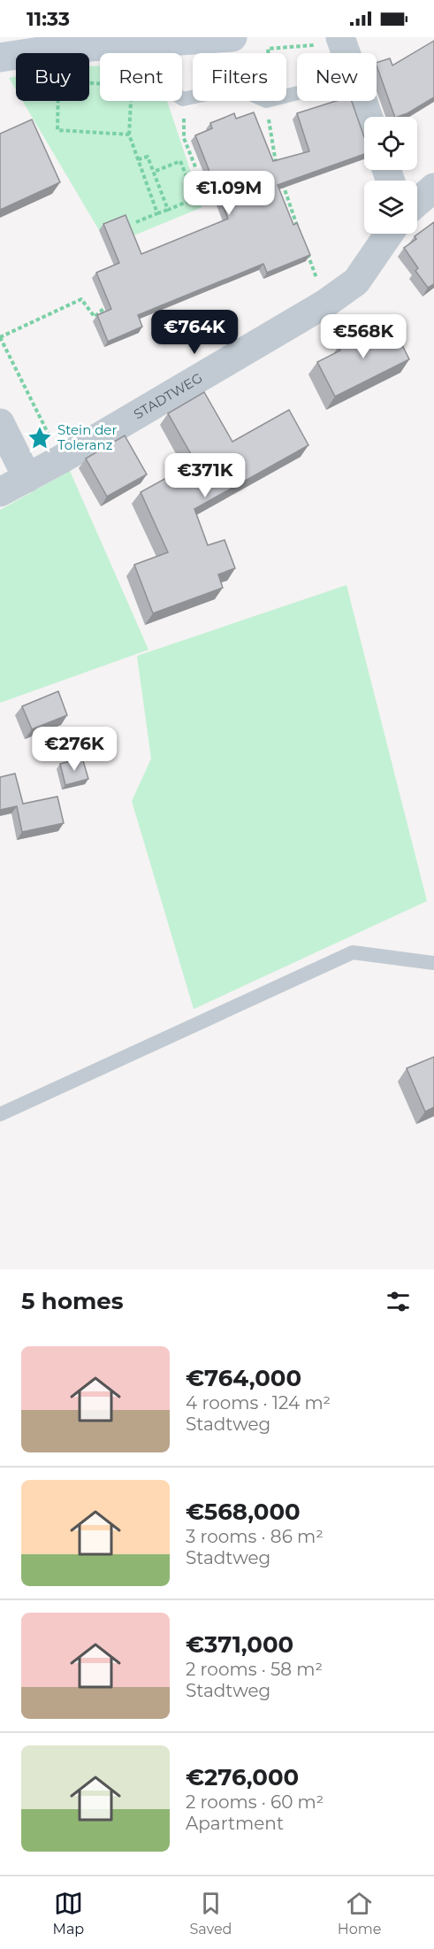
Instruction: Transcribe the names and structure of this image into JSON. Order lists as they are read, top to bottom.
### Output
{
  "streets": {
    "street": ["STADTWEG"]
  },
  "places": {
    "place": ["Stein der Toleranz"]
  },
  "page": {
    "status": "11:33",
    "chip": [
      "Buy",
      "Rent",
      "Filters",
      "New"
    ],
    "price": [
      "€1.09M",
      "€764K",
      "€568K",
      "€371K",
      "€276K"
    ],
    "heading": "5 homes",
    "list": [
      {
        "name": "€764,000",
        "note": "4 rooms · 124 m² · Stadtweg"
      },
      {
        "name": "€568,000",
        "note": "3 rooms · 86 m² · Stadtweg"
      },
      {
        "name": "€371,000",
        "note": "2 rooms · 58 m² · Stadtweg"
      },
      {
        "name": "€276,000",
        "note": "2 rooms · 60 m² · Apartment"
      }
    ],
    "tabs": ["Map", "Saved", "Home"]
  }
}
